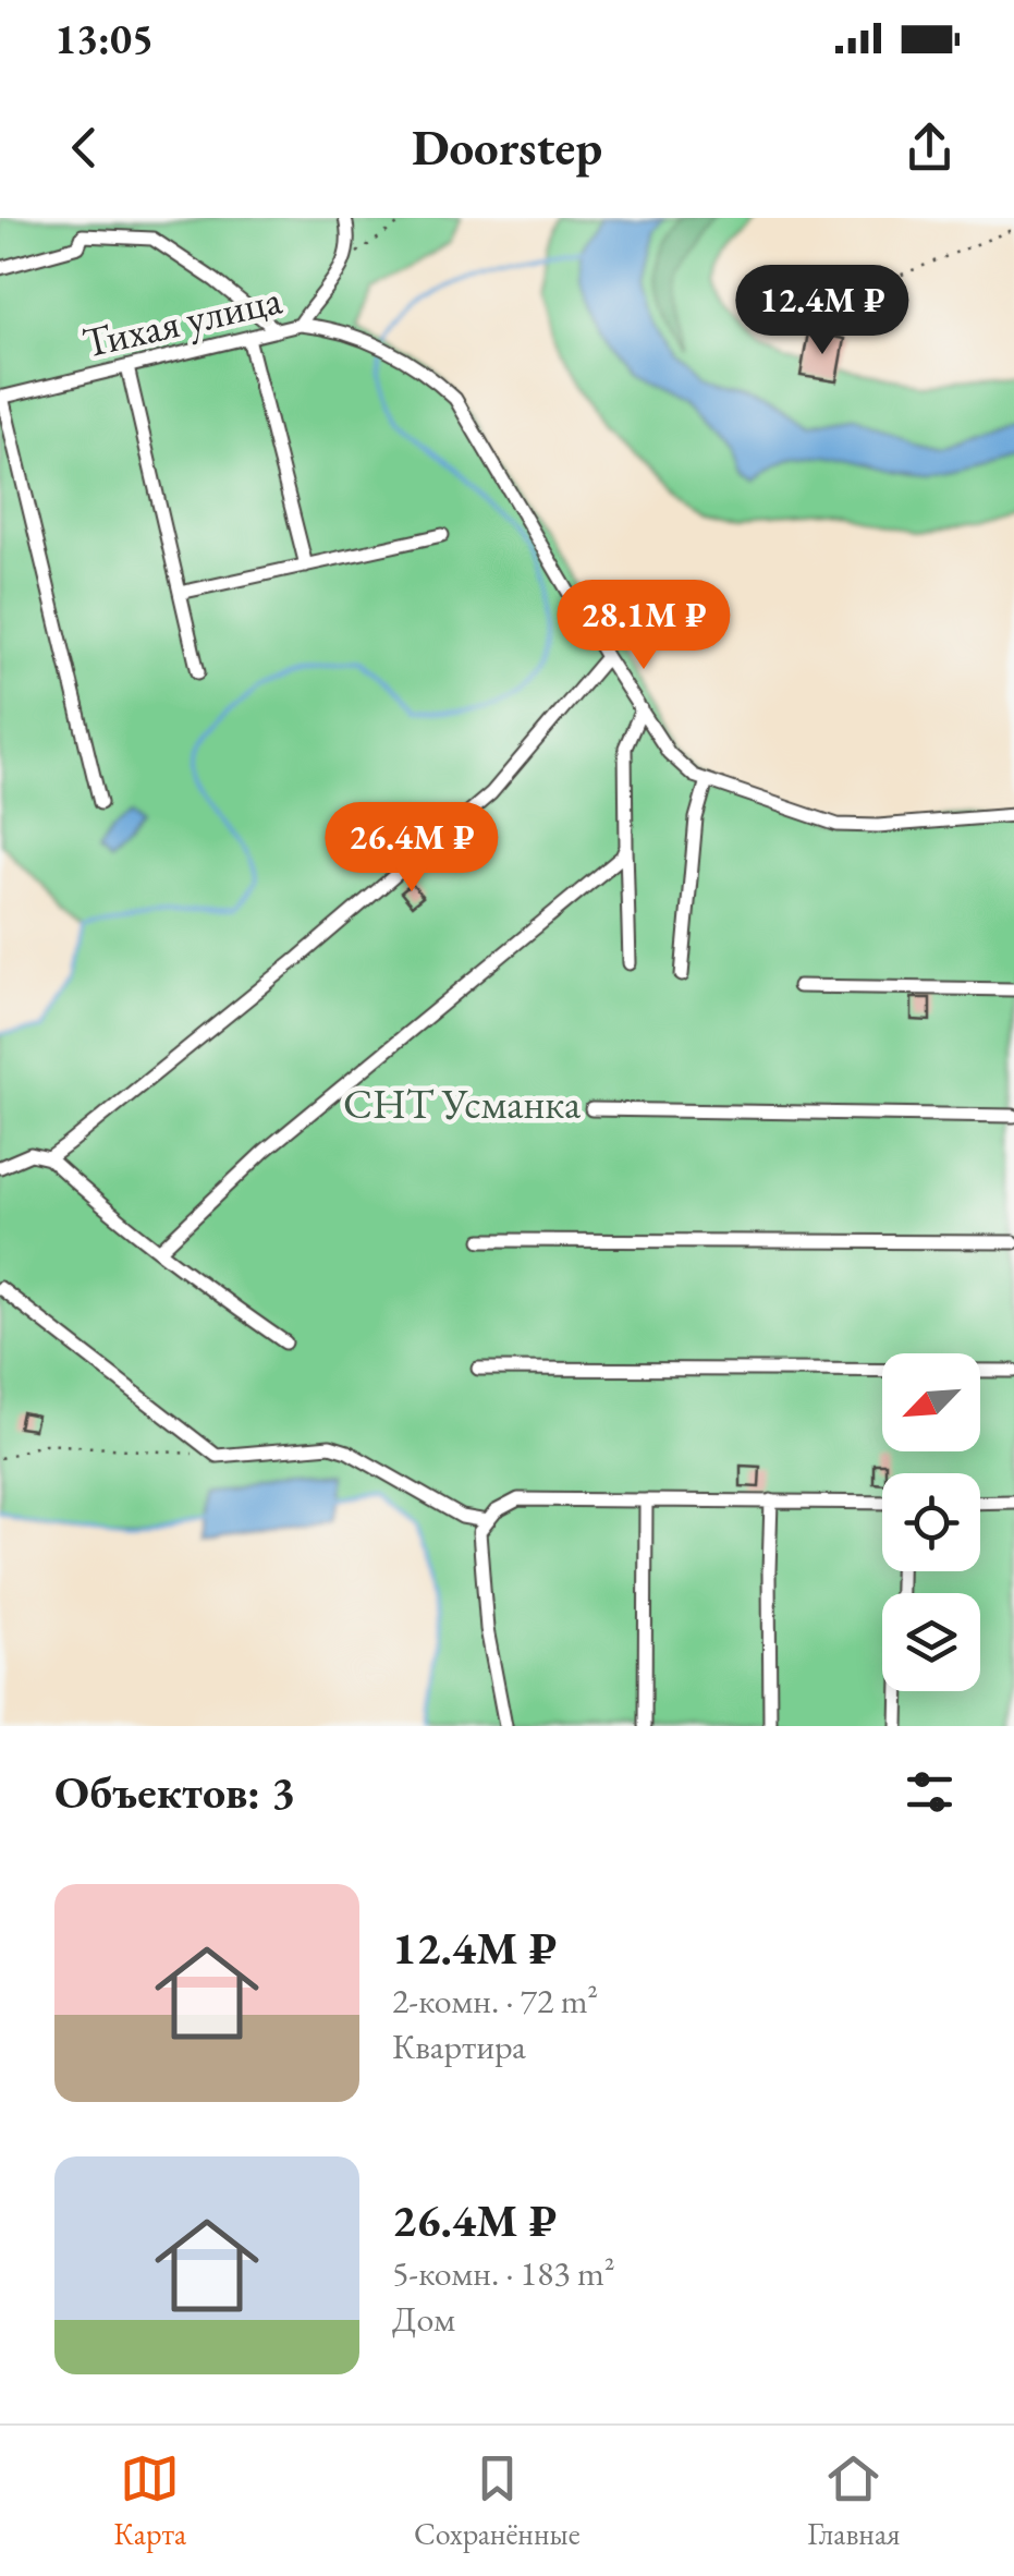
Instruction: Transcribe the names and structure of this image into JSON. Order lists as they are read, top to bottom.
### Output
{
  "streets": {
    "street": ["Тихая улица"]
  },
  "parks": ["СНТ Усманка"],
  "north": "bottom left",
  "page": {
    "status": "13:05",
    "header": "Doorstep",
    "price": ["12.4M ₽", "28.1M ₽", "26.4M ₽"],
    "heading": "Объектов: 3",
    "list": [
      {
        "name": "12.4M ₽",
        "note": "2-комн. · 72 m² · Квартира"
      },
      {
        "name": "26.4M ₽",
        "note": "5-комн. · 183 m² · Дом"
      }
    ],
    "tabs": ["Карта", "Сохранённые", "Главная"]
  }
}
